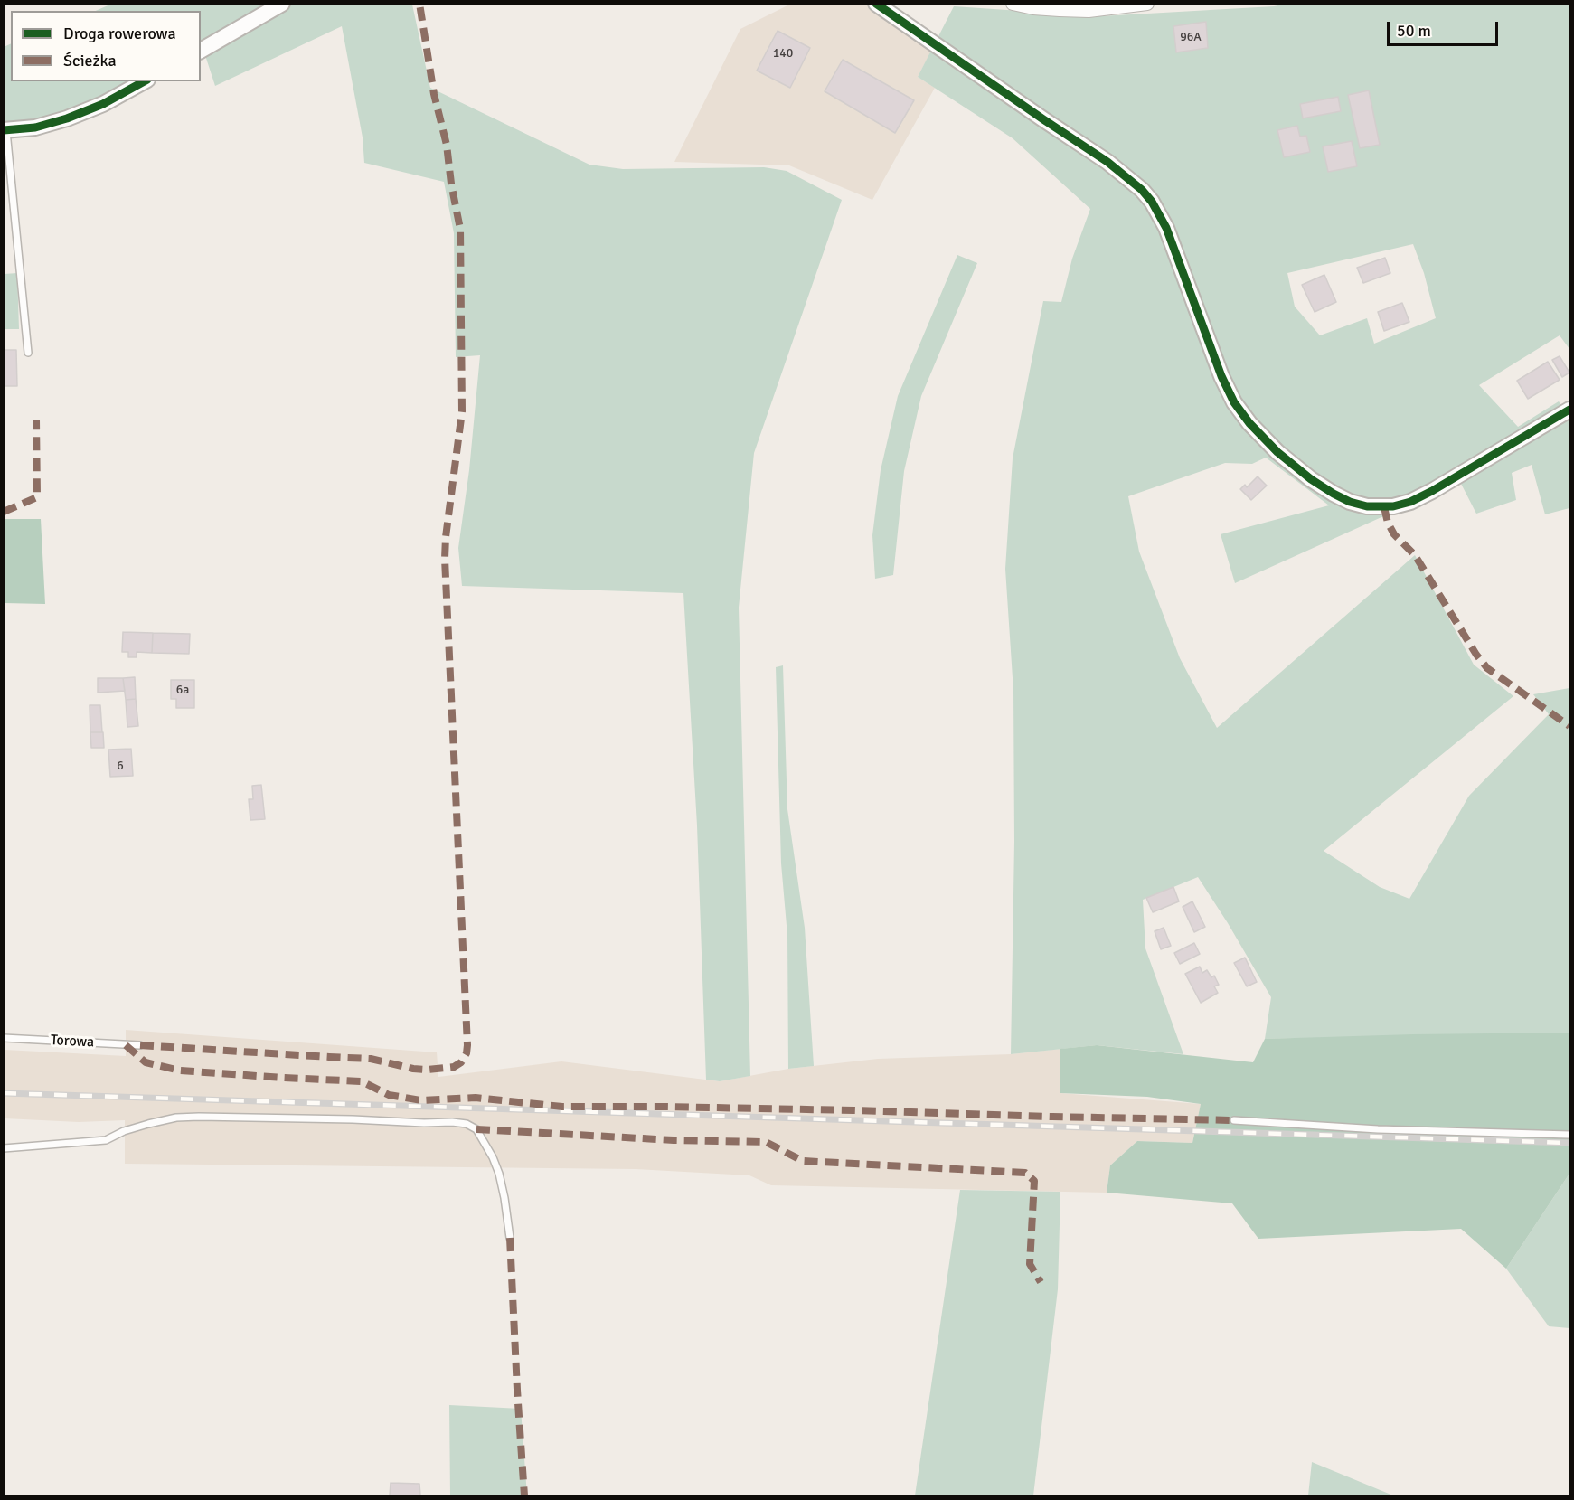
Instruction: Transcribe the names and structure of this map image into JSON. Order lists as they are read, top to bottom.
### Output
{
  "streets": {
    "lane": ["Torowa"]
  },
  "house_numbers": [
    "96A",
    "140",
    "6a",
    "6"
  ],
  "legend": ["Droga rowerowa", "Ścieżka"],
  "scale_bar": "50 m"
}
